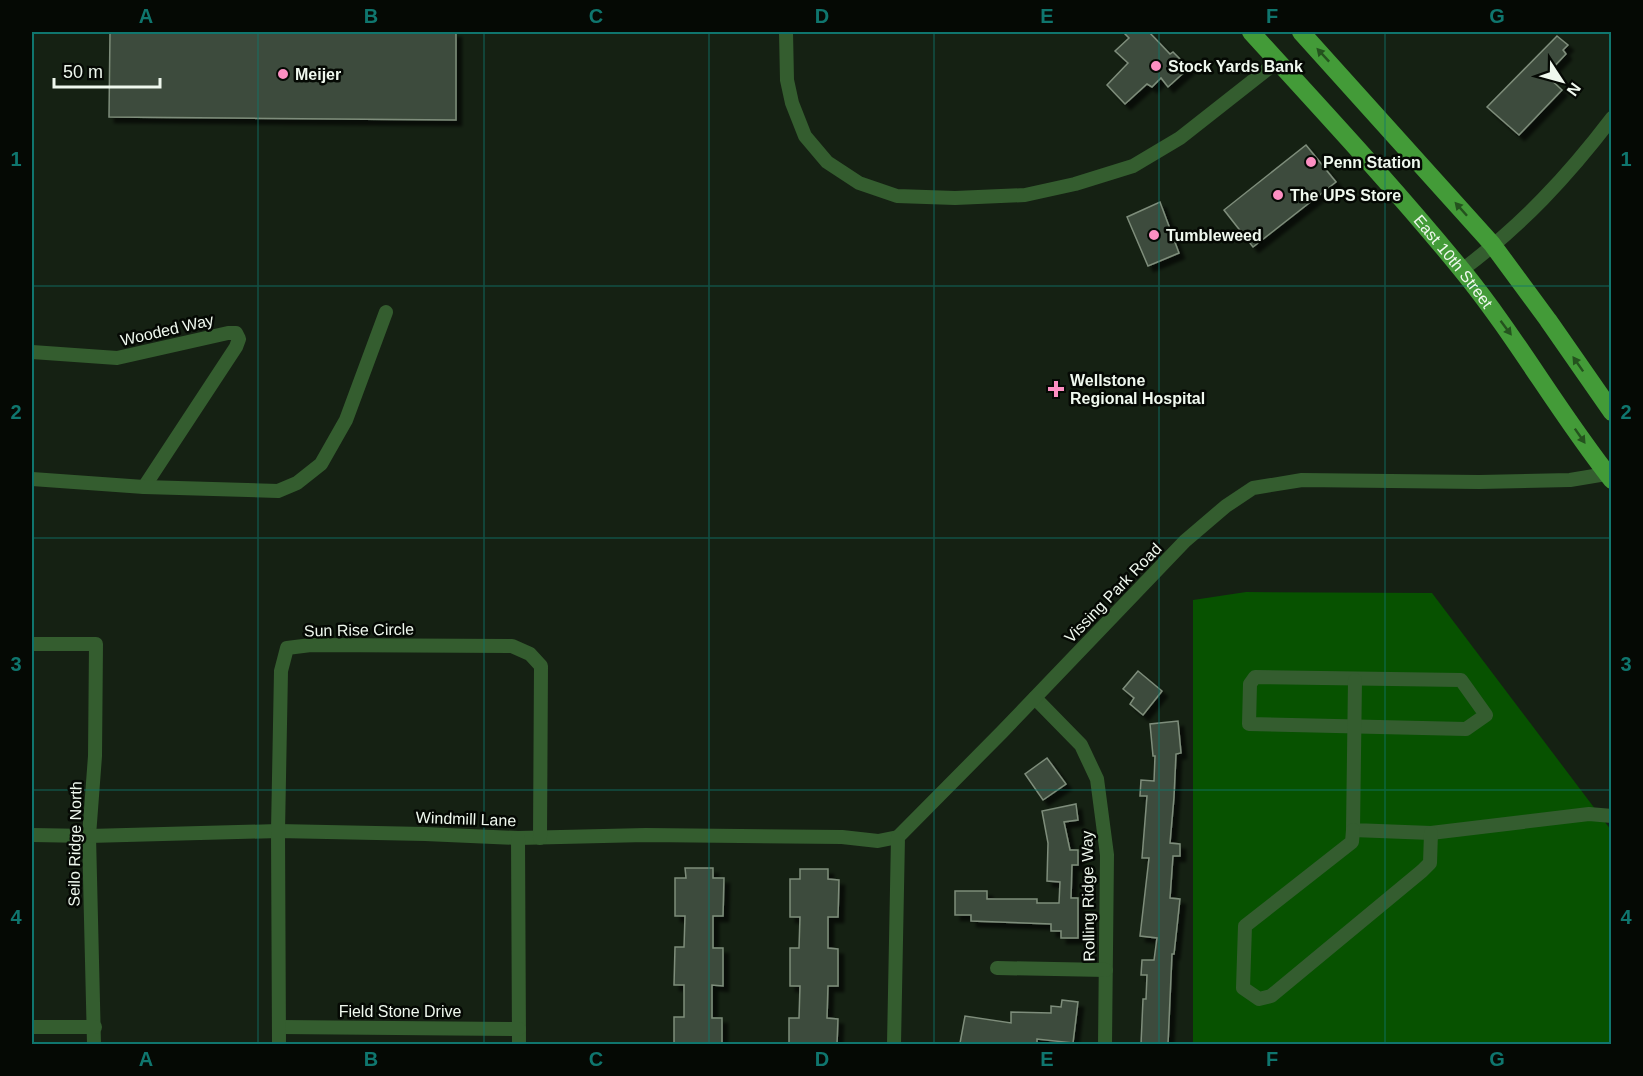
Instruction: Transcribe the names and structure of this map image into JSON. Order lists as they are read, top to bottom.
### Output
{
  "streets": {
    "main road": ["East 10th Street"],
    "street": [
      "Wooded Way",
      "Vissing Park Road",
      "Sun Rise Circle",
      "Windmill Lane",
      "Seilo Ridge North",
      "Rolling Ridge Way",
      "Field Stone Drive"
    ]
  },
  "crossings": [
    ["East 10th Street", "Vissing Park Road"],
    ["Vissing Park Road", "Windmill Lane"],
    ["Vissing Park Road", "Rolling Ridge Way"],
    ["Sun Rise Circle", "Windmill Lane"],
    ["Sun Rise Circle", "Field Stone Drive"],
    ["Windmill Lane", "Seilo Ridge North"]
  ],
  "places": {
    "other": [
      "Stock Yards Bank",
      "Meijer",
      "Penn Station",
      "The UPS Store",
      "Tumbleweed"
    ],
    "health": ["Wellstone Regional Hospital"]
  },
  "scale_bar": "50 m",
  "north": "bottom right",
  "grid": {
    "columns": [
      "A",
      "B",
      "C",
      "D",
      "E",
      "F",
      "G"
    ],
    "rows": [
      "1",
      "2",
      "3",
      "4"
    ]
  }
}
